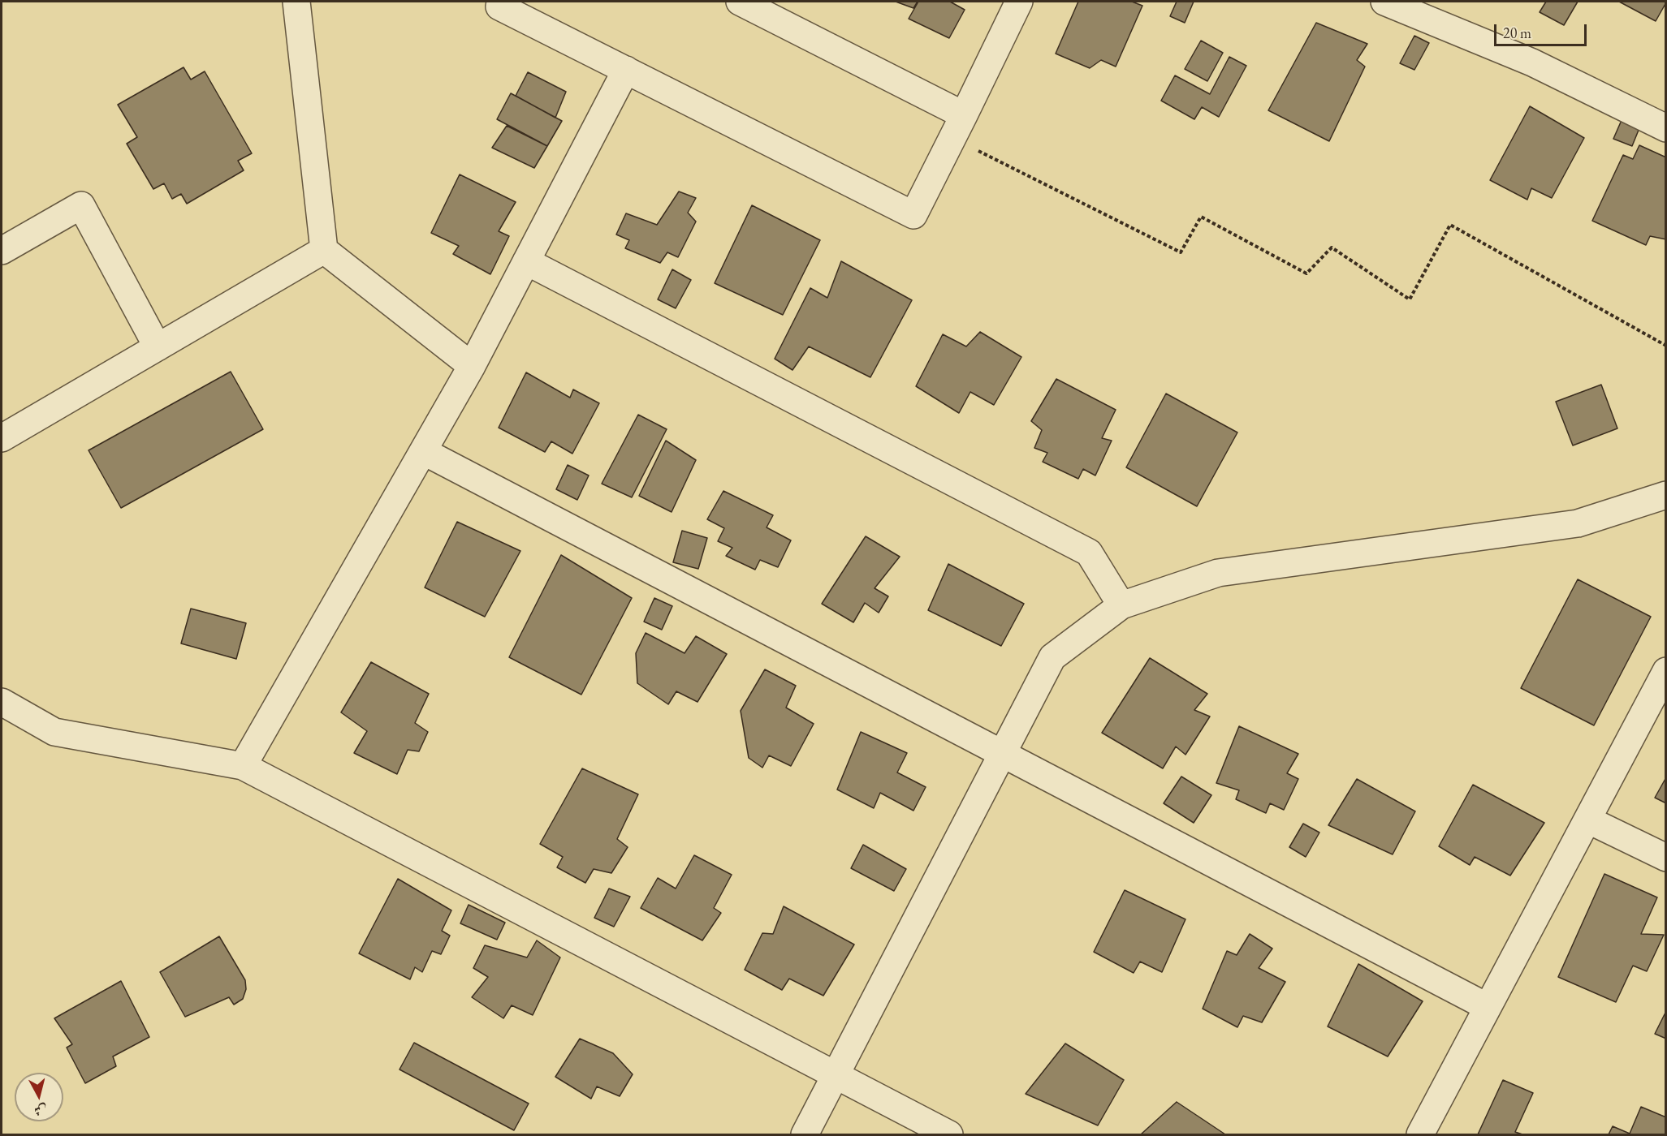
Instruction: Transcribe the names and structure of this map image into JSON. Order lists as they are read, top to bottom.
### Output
{
  "scale_bar": "20 m",
  "north": "bottom"
}
